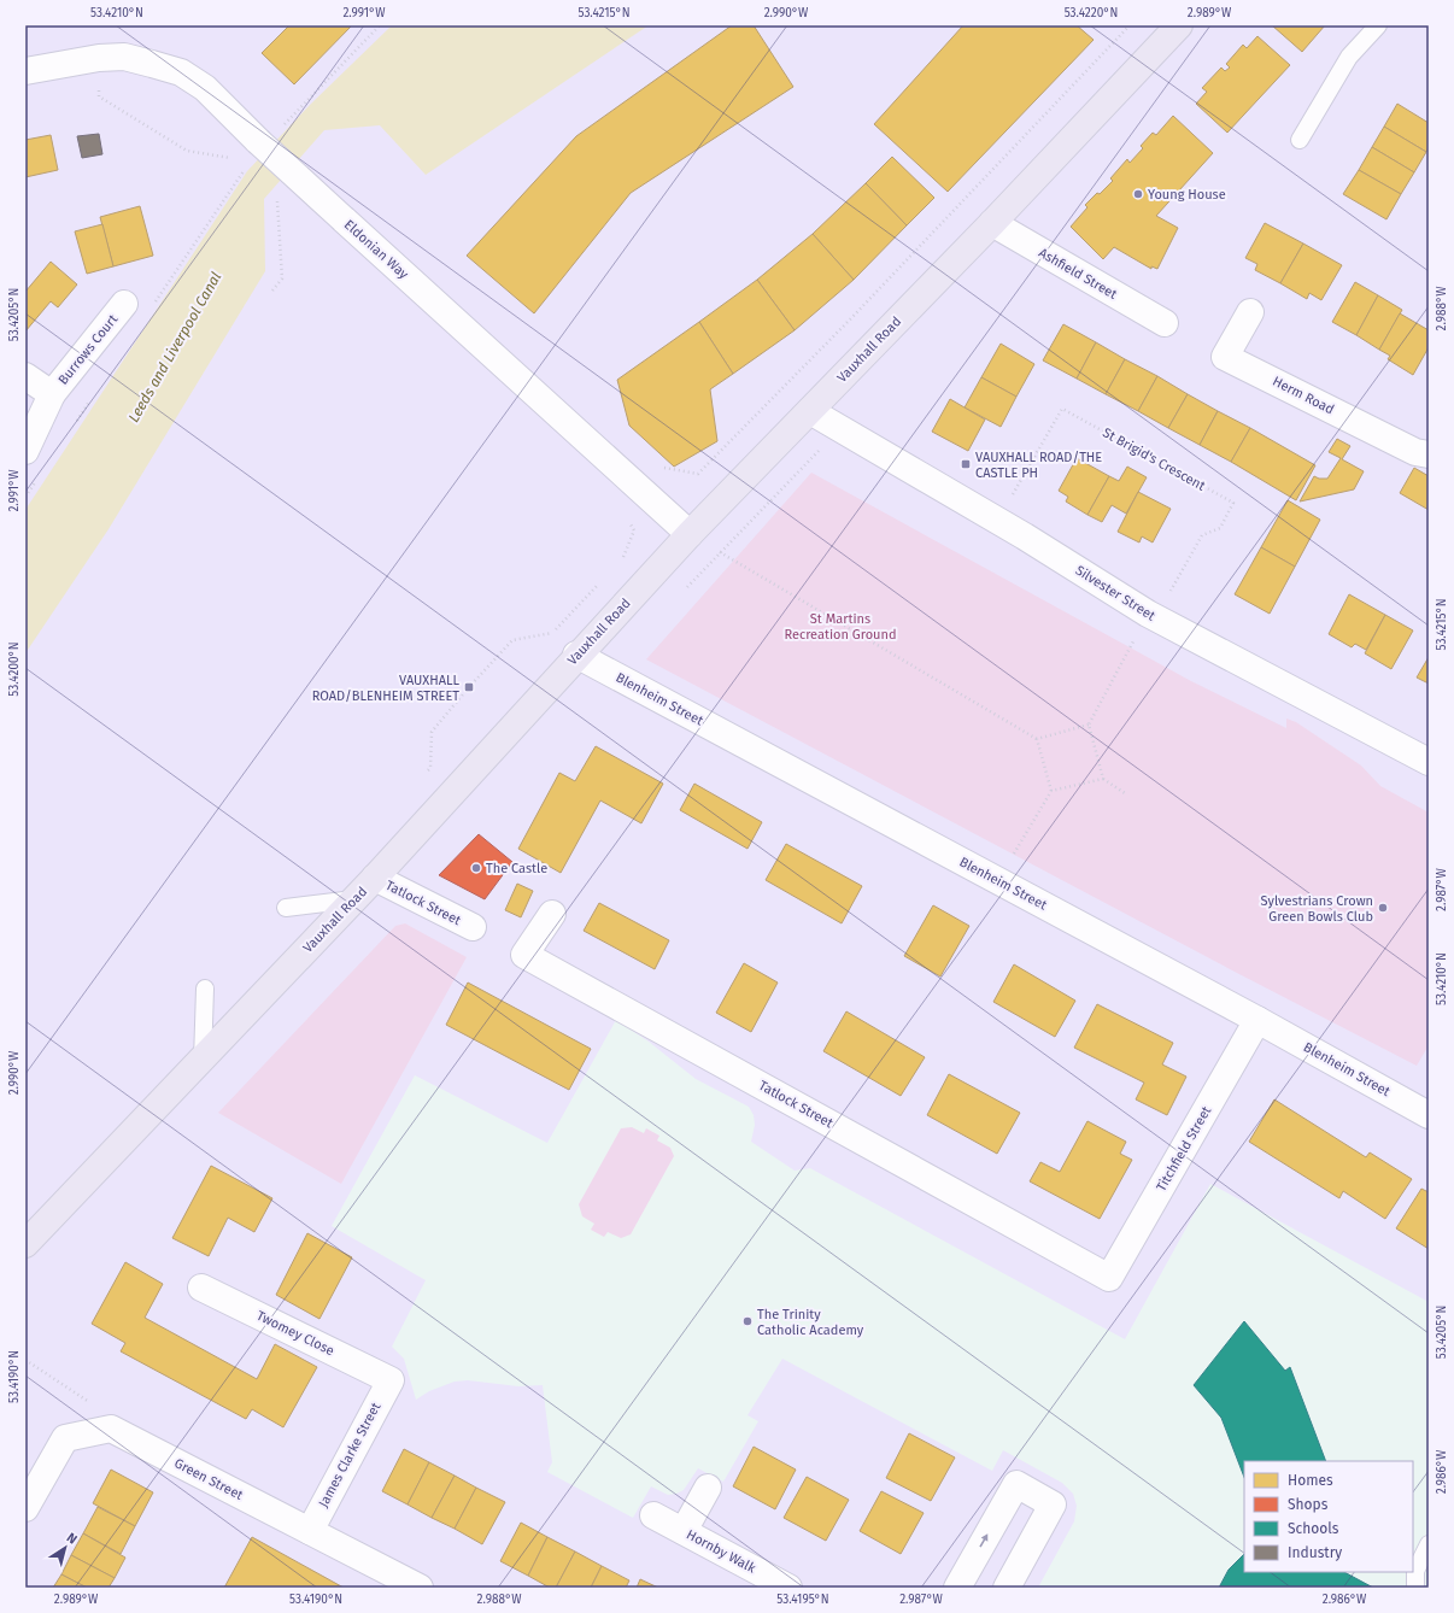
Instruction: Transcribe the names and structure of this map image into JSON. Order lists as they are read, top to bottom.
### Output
{
  "streets": {
    "main road": ["Vauxhall Road"],
    "street": [
      "Eldonian Way",
      "Ashfield Street",
      "Burrows Court",
      "Herm Road",
      "Silvester Street",
      "Blenheim Street",
      "Tatlock Street",
      "Titchfield Street",
      "Twomey Close",
      "James Clarke Street",
      "Green Street",
      "Hornby Walk"
    ],
    "path": ["St Brigid's Crescent"]
  },
  "crossings": [
    ["Eldonian Way", "Vauxhall Road"],
    ["Ashfield Street", "Vauxhall Road"],
    ["Vauxhall Road", "Silvester Street"],
    ["Vauxhall Road", "Blenheim Street"],
    ["Vauxhall Road", "Tatlock Street"],
    ["St Brigid's Crescent", "Silvester Street"],
    ["Blenheim Street", "Titchfield Street"],
    ["Tatlock Street", "Titchfield Street"],
    ["Twomey Close", "James Clarke Street"],
    ["James Clarke Street", "Green Street"]
  ],
  "water": ["Leeds and Liverpool Canal"],
  "parks": ["St Martins Recreation Ground"],
  "places": {
    "other": [
      "Young House",
      "The Castle",
      "Sylvestrians Crown Green Bowls Club",
      "The Trinity Catholic Academy"
    ],
    "transit": ["VAUXHALL ROAD/THE CASTLE PH", "VAUXHALL ROAD/BLENHEIM STREET"]
  },
  "legend": [
    "Homes",
    "Shops",
    "Schools",
    "Industry"
  ],
  "north": "top right",
  "coordinates": [
    "53.4210°N",
    "2.991°W",
    "53.4215°N",
    "2.990°W",
    "53.4220°N",
    "2.989°W",
    "2.988°W",
    "53.4205°N",
    "53.4200°N",
    "2.987°W",
    "53.4190°N",
    "2.986°W",
    "53.4195°N"
  ]
}
